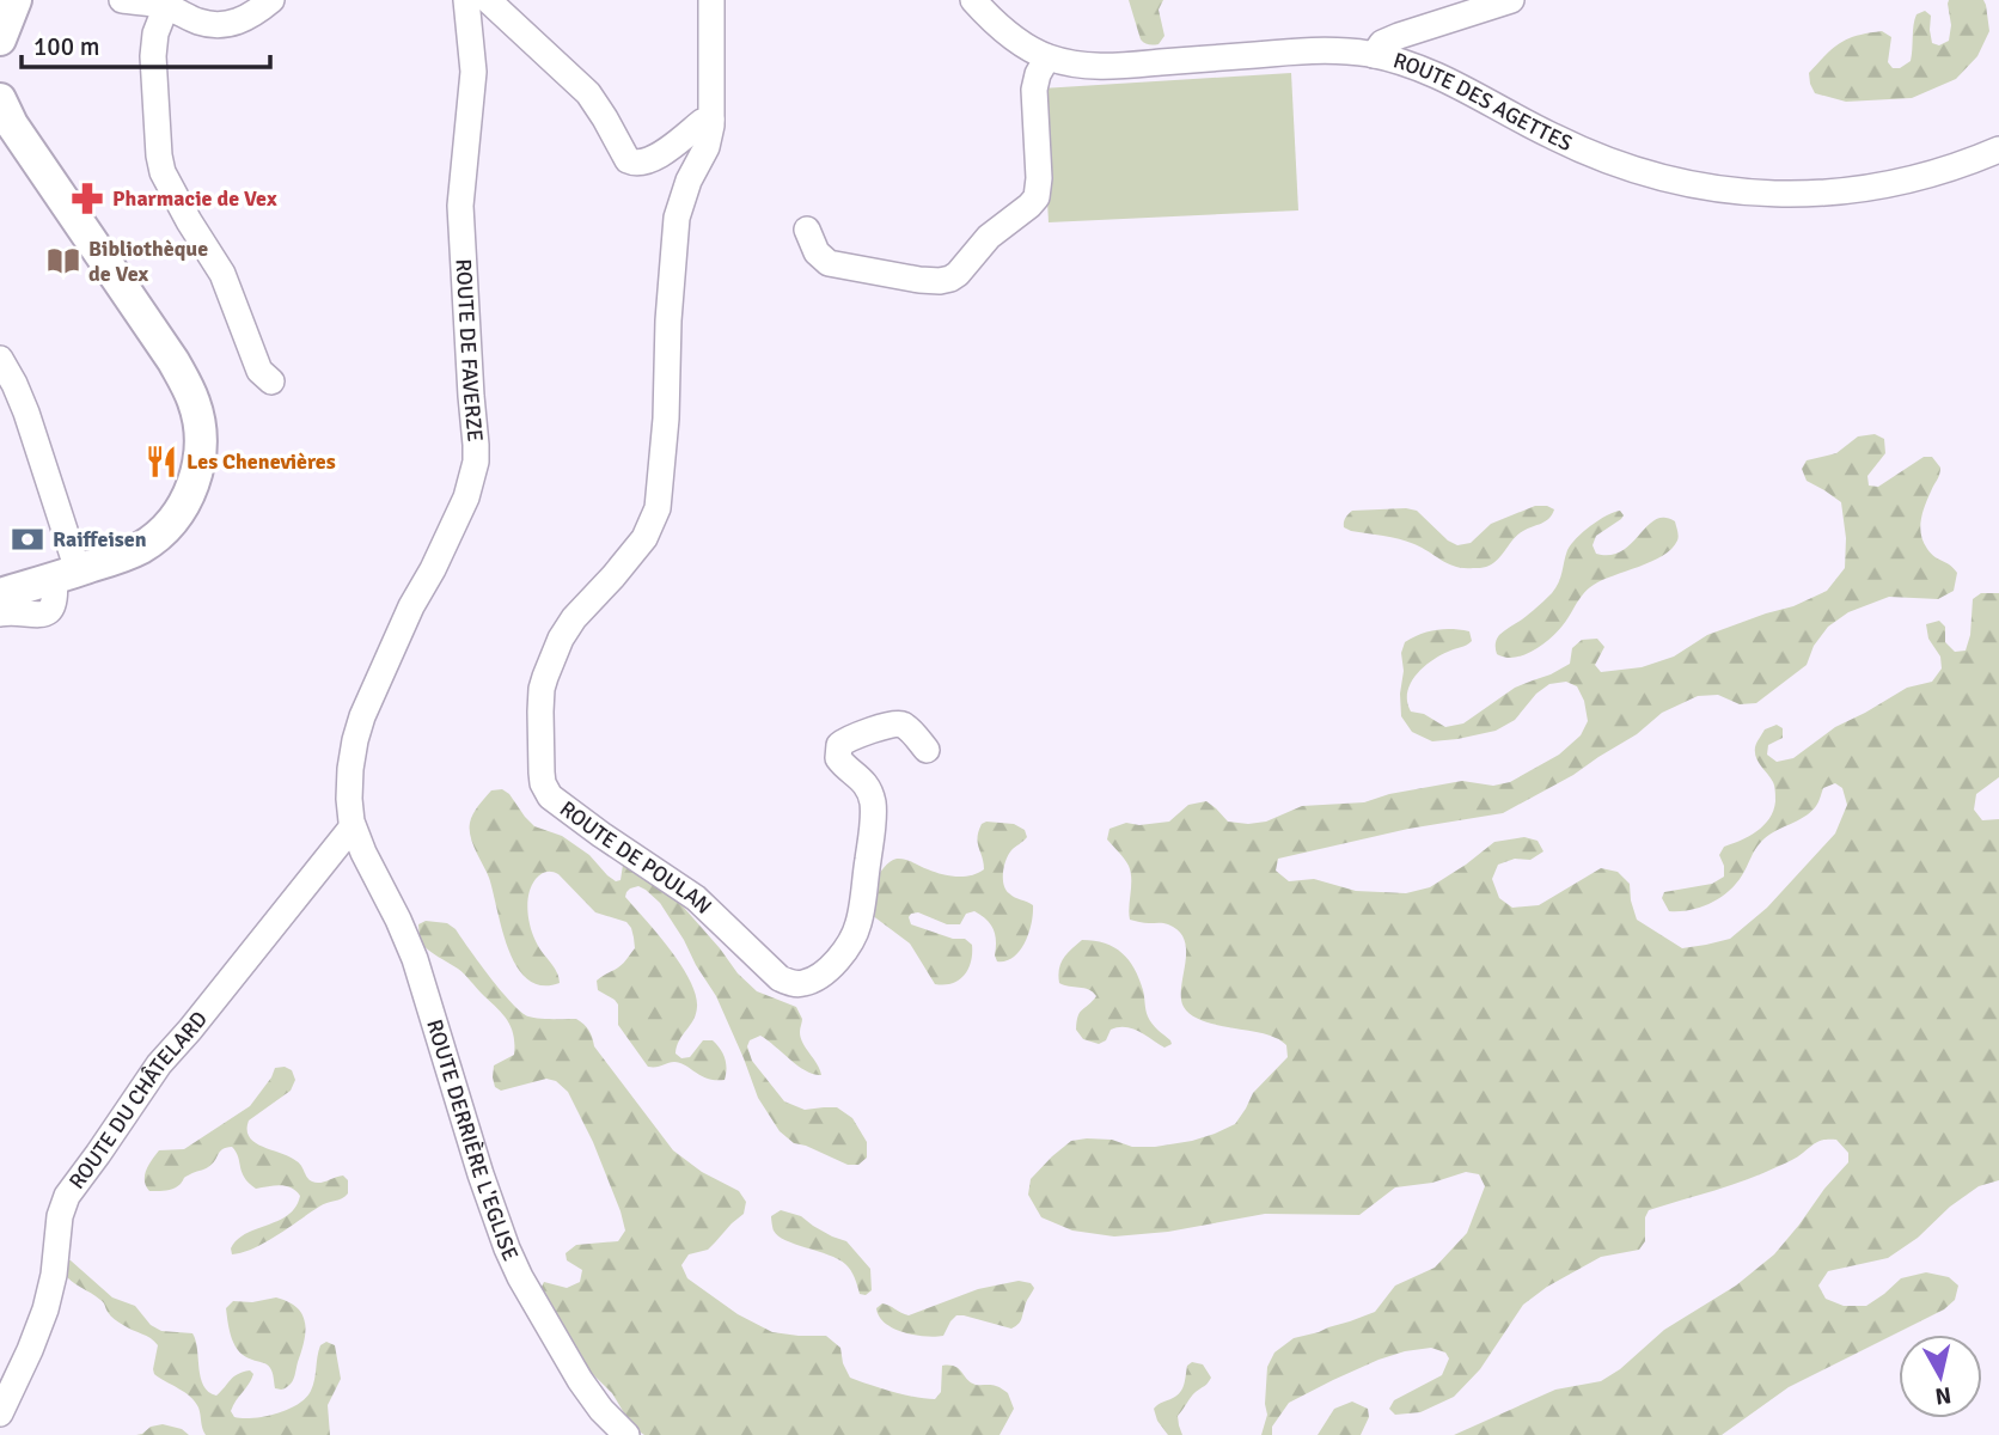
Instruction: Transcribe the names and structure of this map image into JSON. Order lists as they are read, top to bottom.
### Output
{
  "streets": {
    "street": [
      "ROUTE DES AGETTES",
      "ROUTE DE FAVERZE",
      "ROUTE DE POULAN",
      "ROUTE DU CHÂTELARD",
      "ROUTE DERRIÈRE L'EGLISE"
    ]
  },
  "crossings": [
    ["ROUTE DE FAVERZE", "ROUTE DU CHÂTELARD"],
    ["ROUTE DE FAVERZE", "ROUTE DERRIÈRE L'EGLISE"],
    ["ROUTE DU CHÂTELARD", "ROUTE DERRIÈRE L'EGLISE"]
  ],
  "places": {
    "pharmacy": ["Pharmacie de Vex"],
    "library": ["Bibliothèque de Vex"],
    "restaurant": ["Les Chenevières"],
    "bank": ["Raiffeisen"]
  },
  "scale_bar": "100 m",
  "north": "bottom"
}
